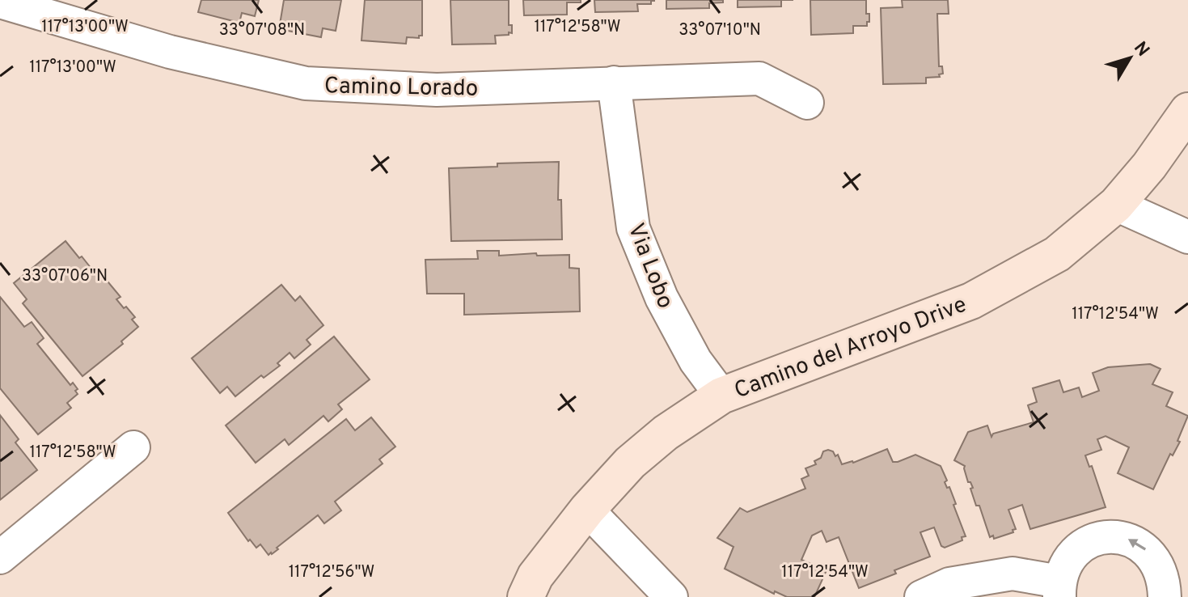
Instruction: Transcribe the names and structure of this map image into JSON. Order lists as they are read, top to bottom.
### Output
{
  "streets": {
    "street": ["Camino Lorado", "Via Lobo", "Camino del Arroyo Drive"]
  },
  "crossings": [
    ["Camino Lorado", "Via Lobo"],
    ["Via Lobo", "Camino del Arroyo Drive"]
  ],
  "north": "top right",
  "coordinates": [
    "117°13'00\"W",
    "117°12'58\"W",
    "33°07'08\"N",
    "33°07'10\"N",
    "33°07'06\"N",
    "117°12'54\"W",
    "117°12'56\"W"
  ]
}
